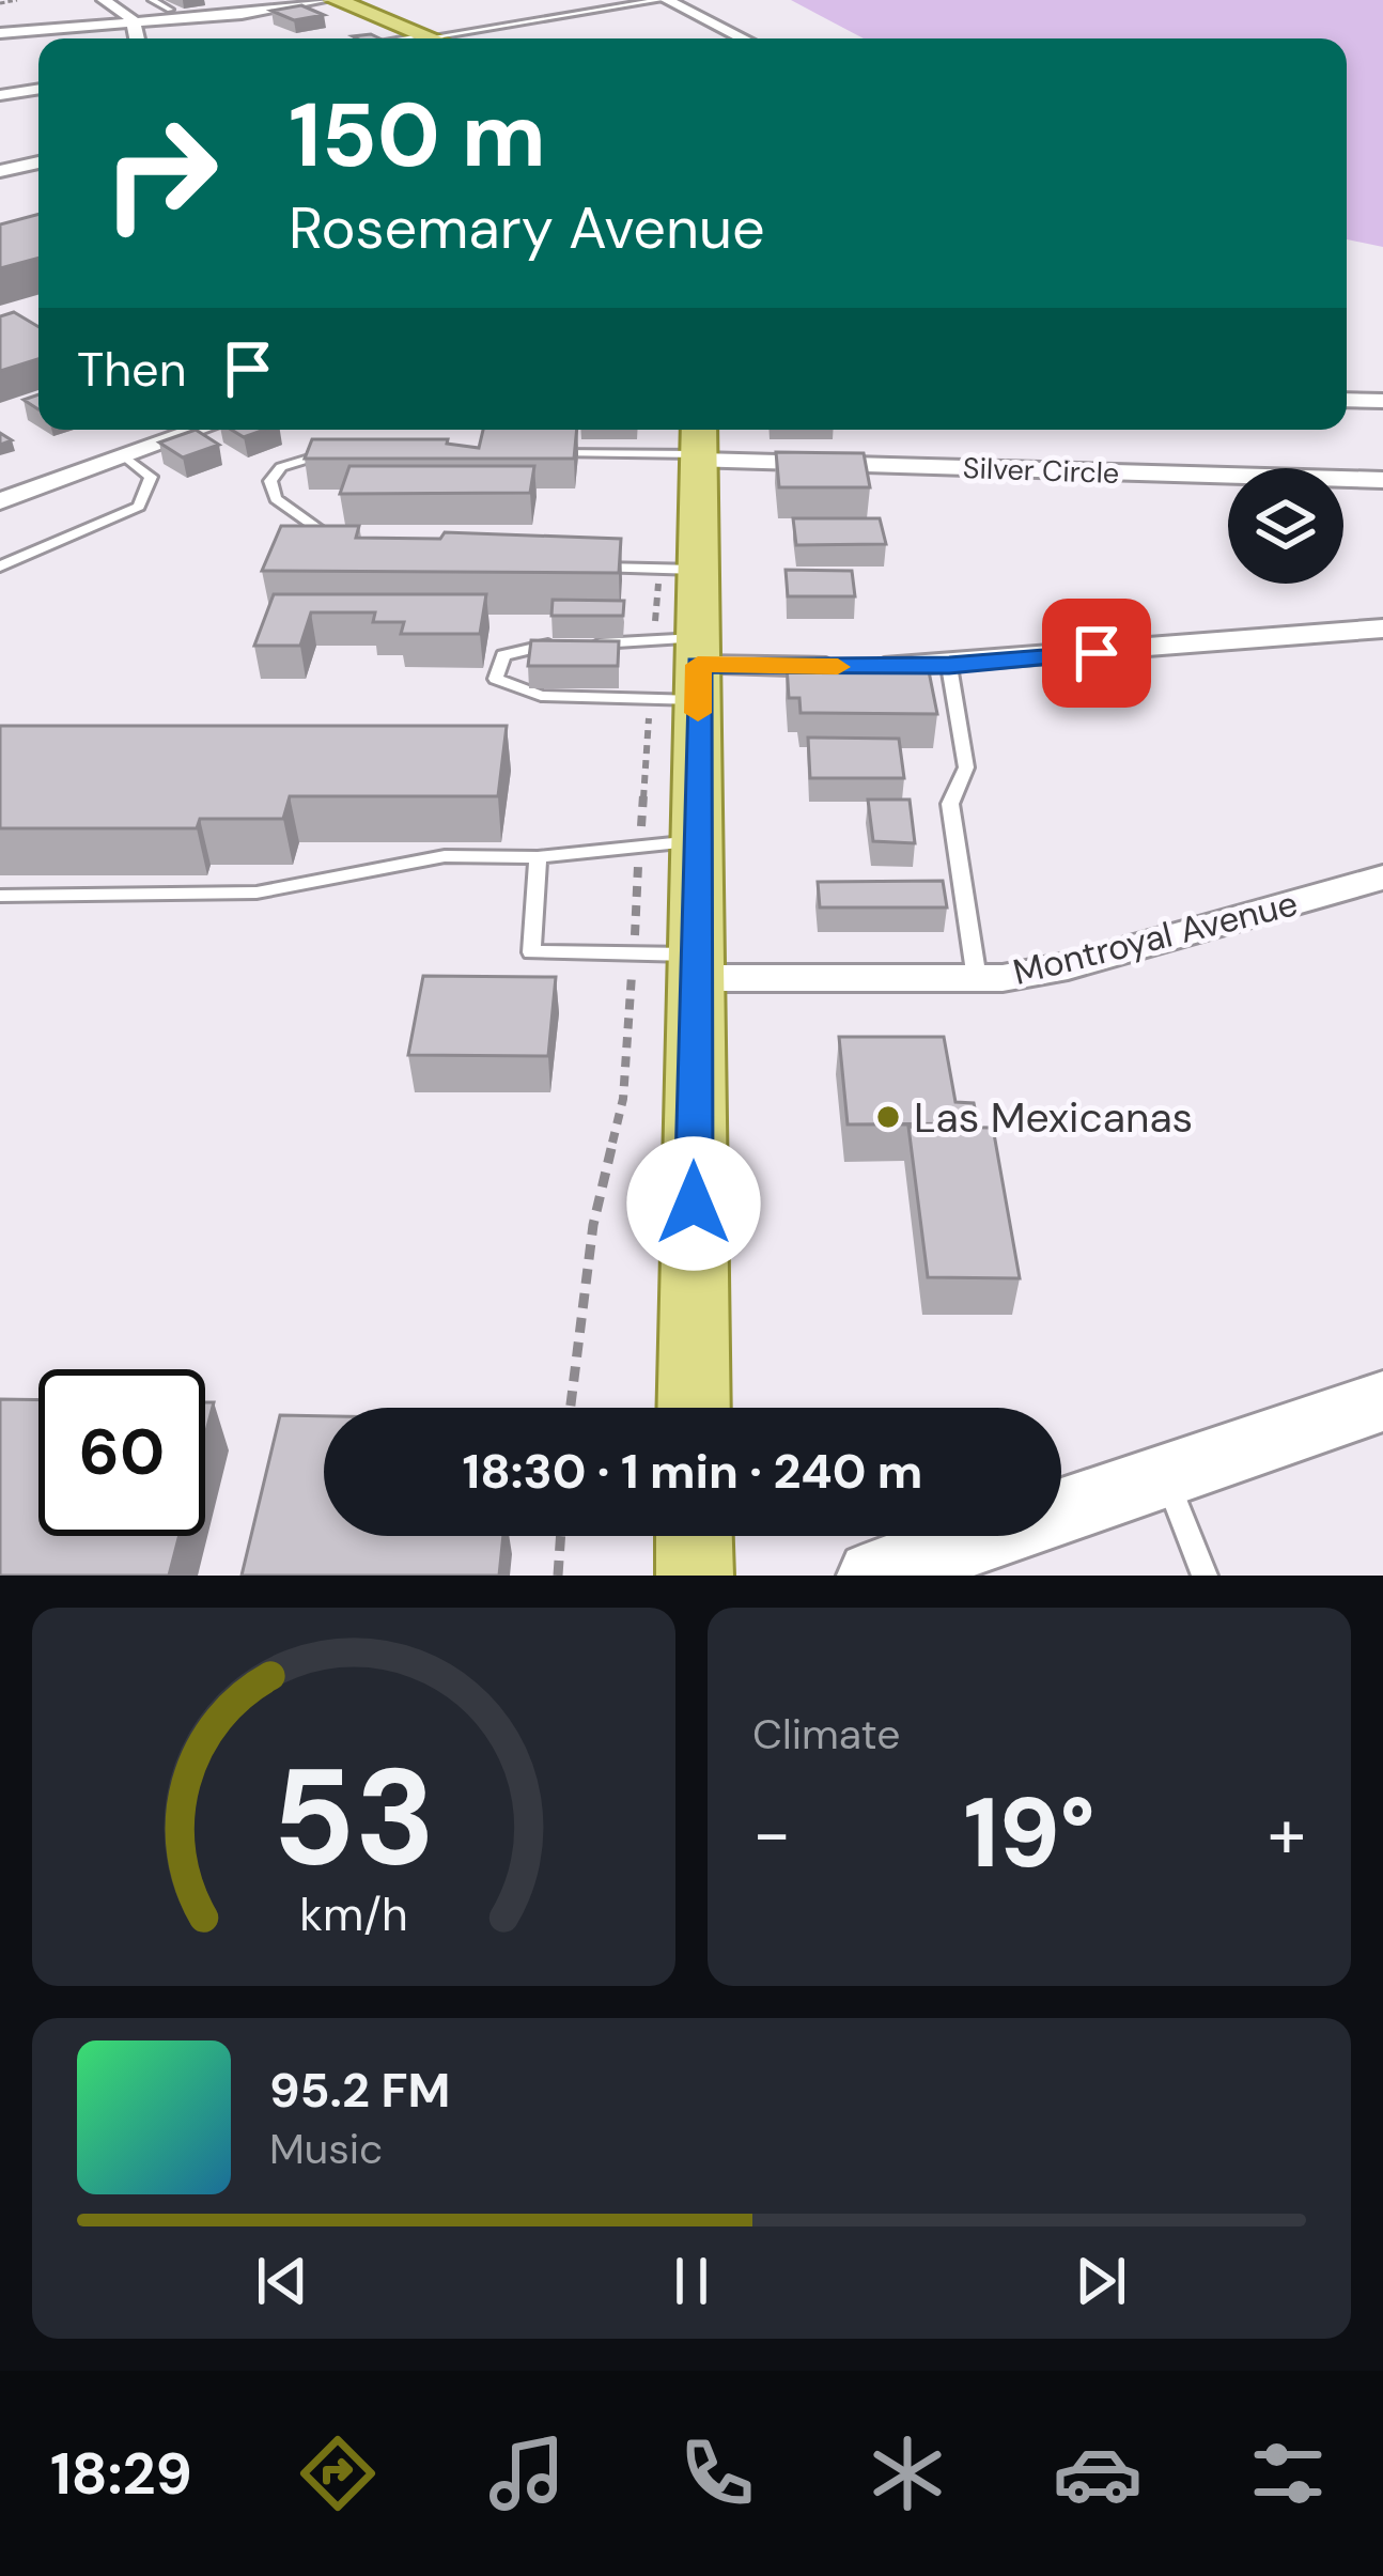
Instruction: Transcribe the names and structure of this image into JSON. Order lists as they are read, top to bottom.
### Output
{
  "streets": {
    "street": ["Silver Circle", "Montroyal Avenue"]
  },
  "places": ["Las Mexicanas"],
  "page": {
    "turn": ["150 m", "Rosemary Avenue"],
    "then": "Then",
    "limit": "60",
    "trip": "18:30 · 1 min · 240 m",
    "tile": "Climate",
    "heat": ["−", "19°", "+"],
    "song": ["95.2 FM", "Music"],
    "tabs": "18:29",
    "gauge": ["53", "km/h"]
  }
}
